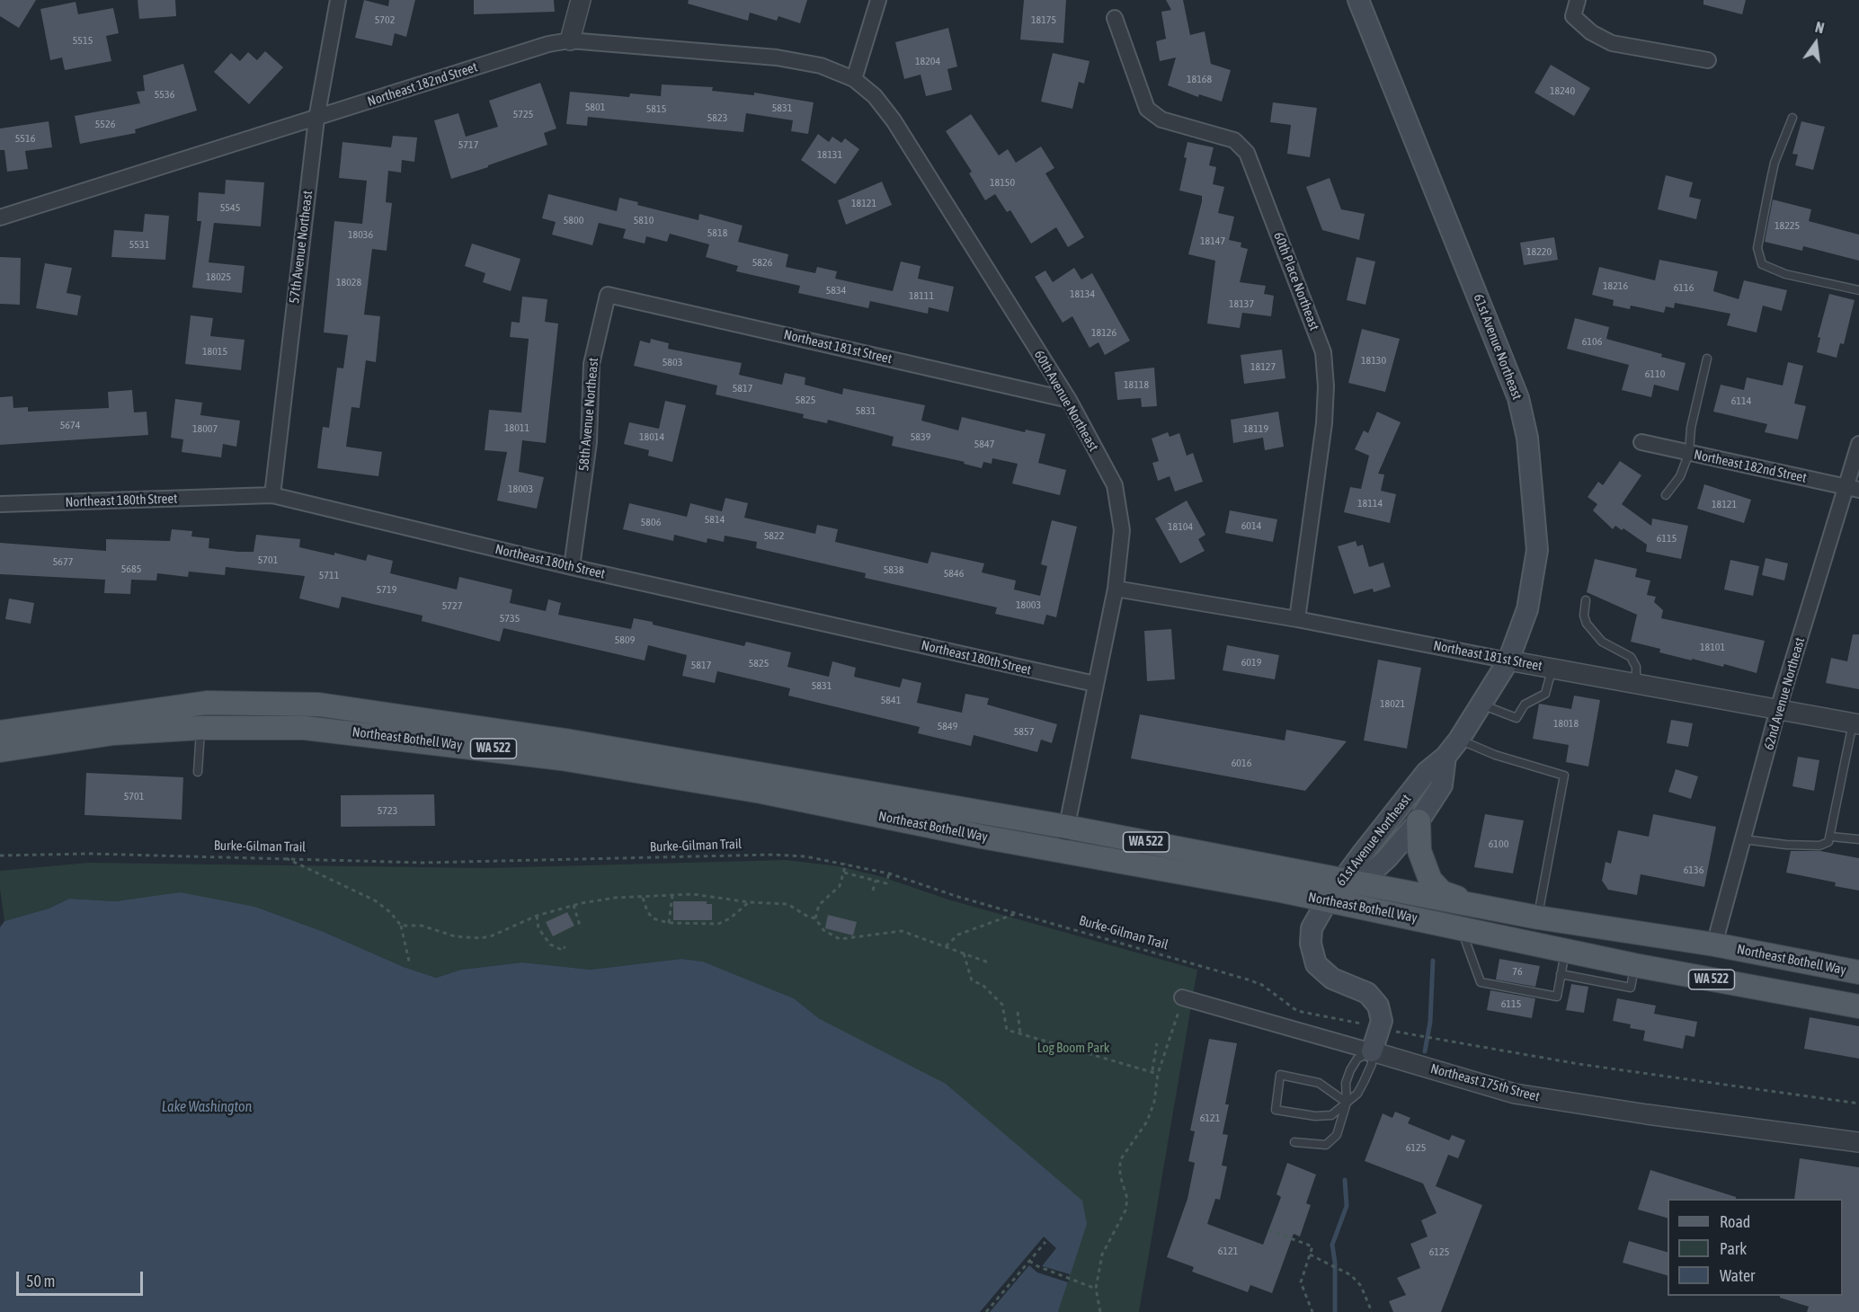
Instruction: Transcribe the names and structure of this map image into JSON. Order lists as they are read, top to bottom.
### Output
{
  "streets": {
    "main road": ["61st Avenue Northeast", "Northeast Bothell Way", "WA 522"],
    "street": [
      "Northeast 182nd Street",
      "57th Avenue Northeast",
      "60th Place Northeast",
      "Northeast 181st Street",
      "60th Avenue Northeast",
      "58th Avenue Northeast",
      "Northeast 180th Street",
      "62nd Avenue Northeast",
      "Northeast 175th Street"
    ],
    "path": ["Burke-Gilman Trail"]
  },
  "crossings": [
    ["Northeast 182nd Street", "57th Avenue Northeast"],
    ["Northeast 182nd Street", "60th Avenue Northeast"],
    ["Northeast 182nd Street", "62nd Avenue Northeast"],
    ["57th Avenue Northeast", "Northeast 180th Street"],
    ["60th Place Northeast", "Northeast 181st Street"],
    ["Northeast 181st Street", "61st Avenue Northeast"],
    ["Northeast 181st Street", "60th Avenue Northeast"],
    ["Northeast 181st Street", "58th Avenue Northeast"],
    ["Northeast 181st Street", "62nd Avenue Northeast"],
    ["61st Avenue Northeast", "Northeast Bothell Way"],
    ["61st Avenue Northeast", "Northeast 175th Street"],
    ["60th Avenue Northeast", "Northeast 180th Street"],
    ["60th Avenue Northeast", "Northeast Bothell Way"],
    ["58th Avenue Northeast", "Northeast 180th Street"],
    ["62nd Avenue Northeast", "Northeast Bothell Way"]
  ],
  "water": ["Lake Washington"],
  "parks": ["Log Boom Park"],
  "house_numbers": [
    "5702",
    "18175",
    "5515",
    "18204",
    "18168",
    "18240",
    "5536",
    "5801",
    "5831",
    "5815",
    "5725",
    "5823",
    "5526",
    "5516",
    "5717",
    "18131",
    "18150",
    "18121",
    "5545",
    "5800",
    "5810",
    "18225",
    "5818",
    "18036",
    "18147",
    "5531",
    "18220",
    "5826",
    "18025",
    "18028",
    "18216",
    "6116",
    "5834",
    "18134",
    "18111",
    "18137",
    "18126",
    "6106",
    "18015",
    "18130",
    "5803",
    "18127",
    "6110",
    "18118",
    "5817",
    "5825",
    "6114",
    "5831",
    "5674",
    "18011",
    "18007",
    "18119",
    "18014",
    "5839",
    "5847",
    "18003",
    "18114",
    "18121",
    "5814",
    "5806",
    "6014",
    "18104",
    "5822",
    "6115",
    "5701",
    "5677",
    "5685",
    "5838",
    "5846",
    "5711",
    "5719",
    "18003",
    "5727",
    "5735",
    "5809",
    "18101",
    "6019",
    "5825",
    "5817",
    "5831",
    "5841",
    "18021",
    "18018",
    "5849",
    "5857",
    "6016",
    "5701",
    "5723",
    "6100",
    "6136",
    "76",
    "6115",
    "6121",
    "6125",
    "6121",
    "6125"
  ],
  "legend": ["Road", "Park", "Water"],
  "scale_bar": "50 m",
  "north": "top"
}
